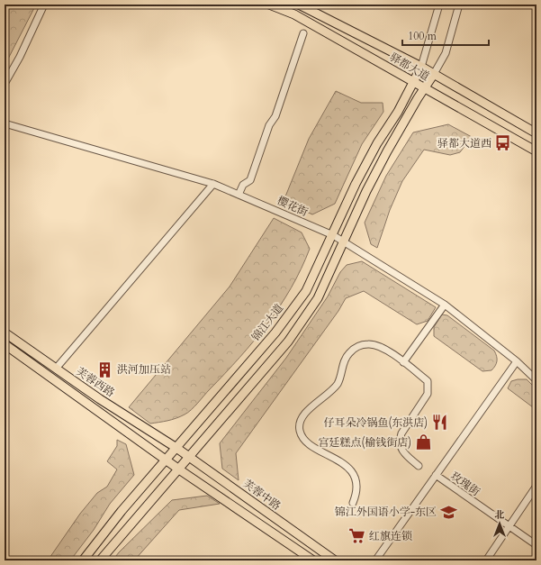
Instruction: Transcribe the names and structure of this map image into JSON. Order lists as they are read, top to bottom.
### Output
{
  "streets": {
    "main road": [
      "驿都大道",
      "锦江大道",
      "芙蓉西路",
      "芙蓉中路"
    ],
    "street": ["樱花街", "玫瑰街"]
  },
  "crossings": [
    ["驿都大道", "锦江大道"],
    ["樱花街", "锦江大道"],
    ["锦江大道", "芙蓉西路"],
    ["锦江大道", "芙蓉中路"],
    ["芙蓉西路", "芙蓉中路"]
  ],
  "places": {
    "bus stop": ["驿都大道西"],
    "building": ["洪河加压站"],
    "restaurant": ["仔耳朵冷锅鱼(东洪店)"],
    "shop": ["宫廷糕点(榆钱街店)"],
    "school or university": ["锦江外国语小学-东区"],
    "supermarket": ["红旗连锁"]
  },
  "scale_bar": "100 m",
  "north": "top"
}
